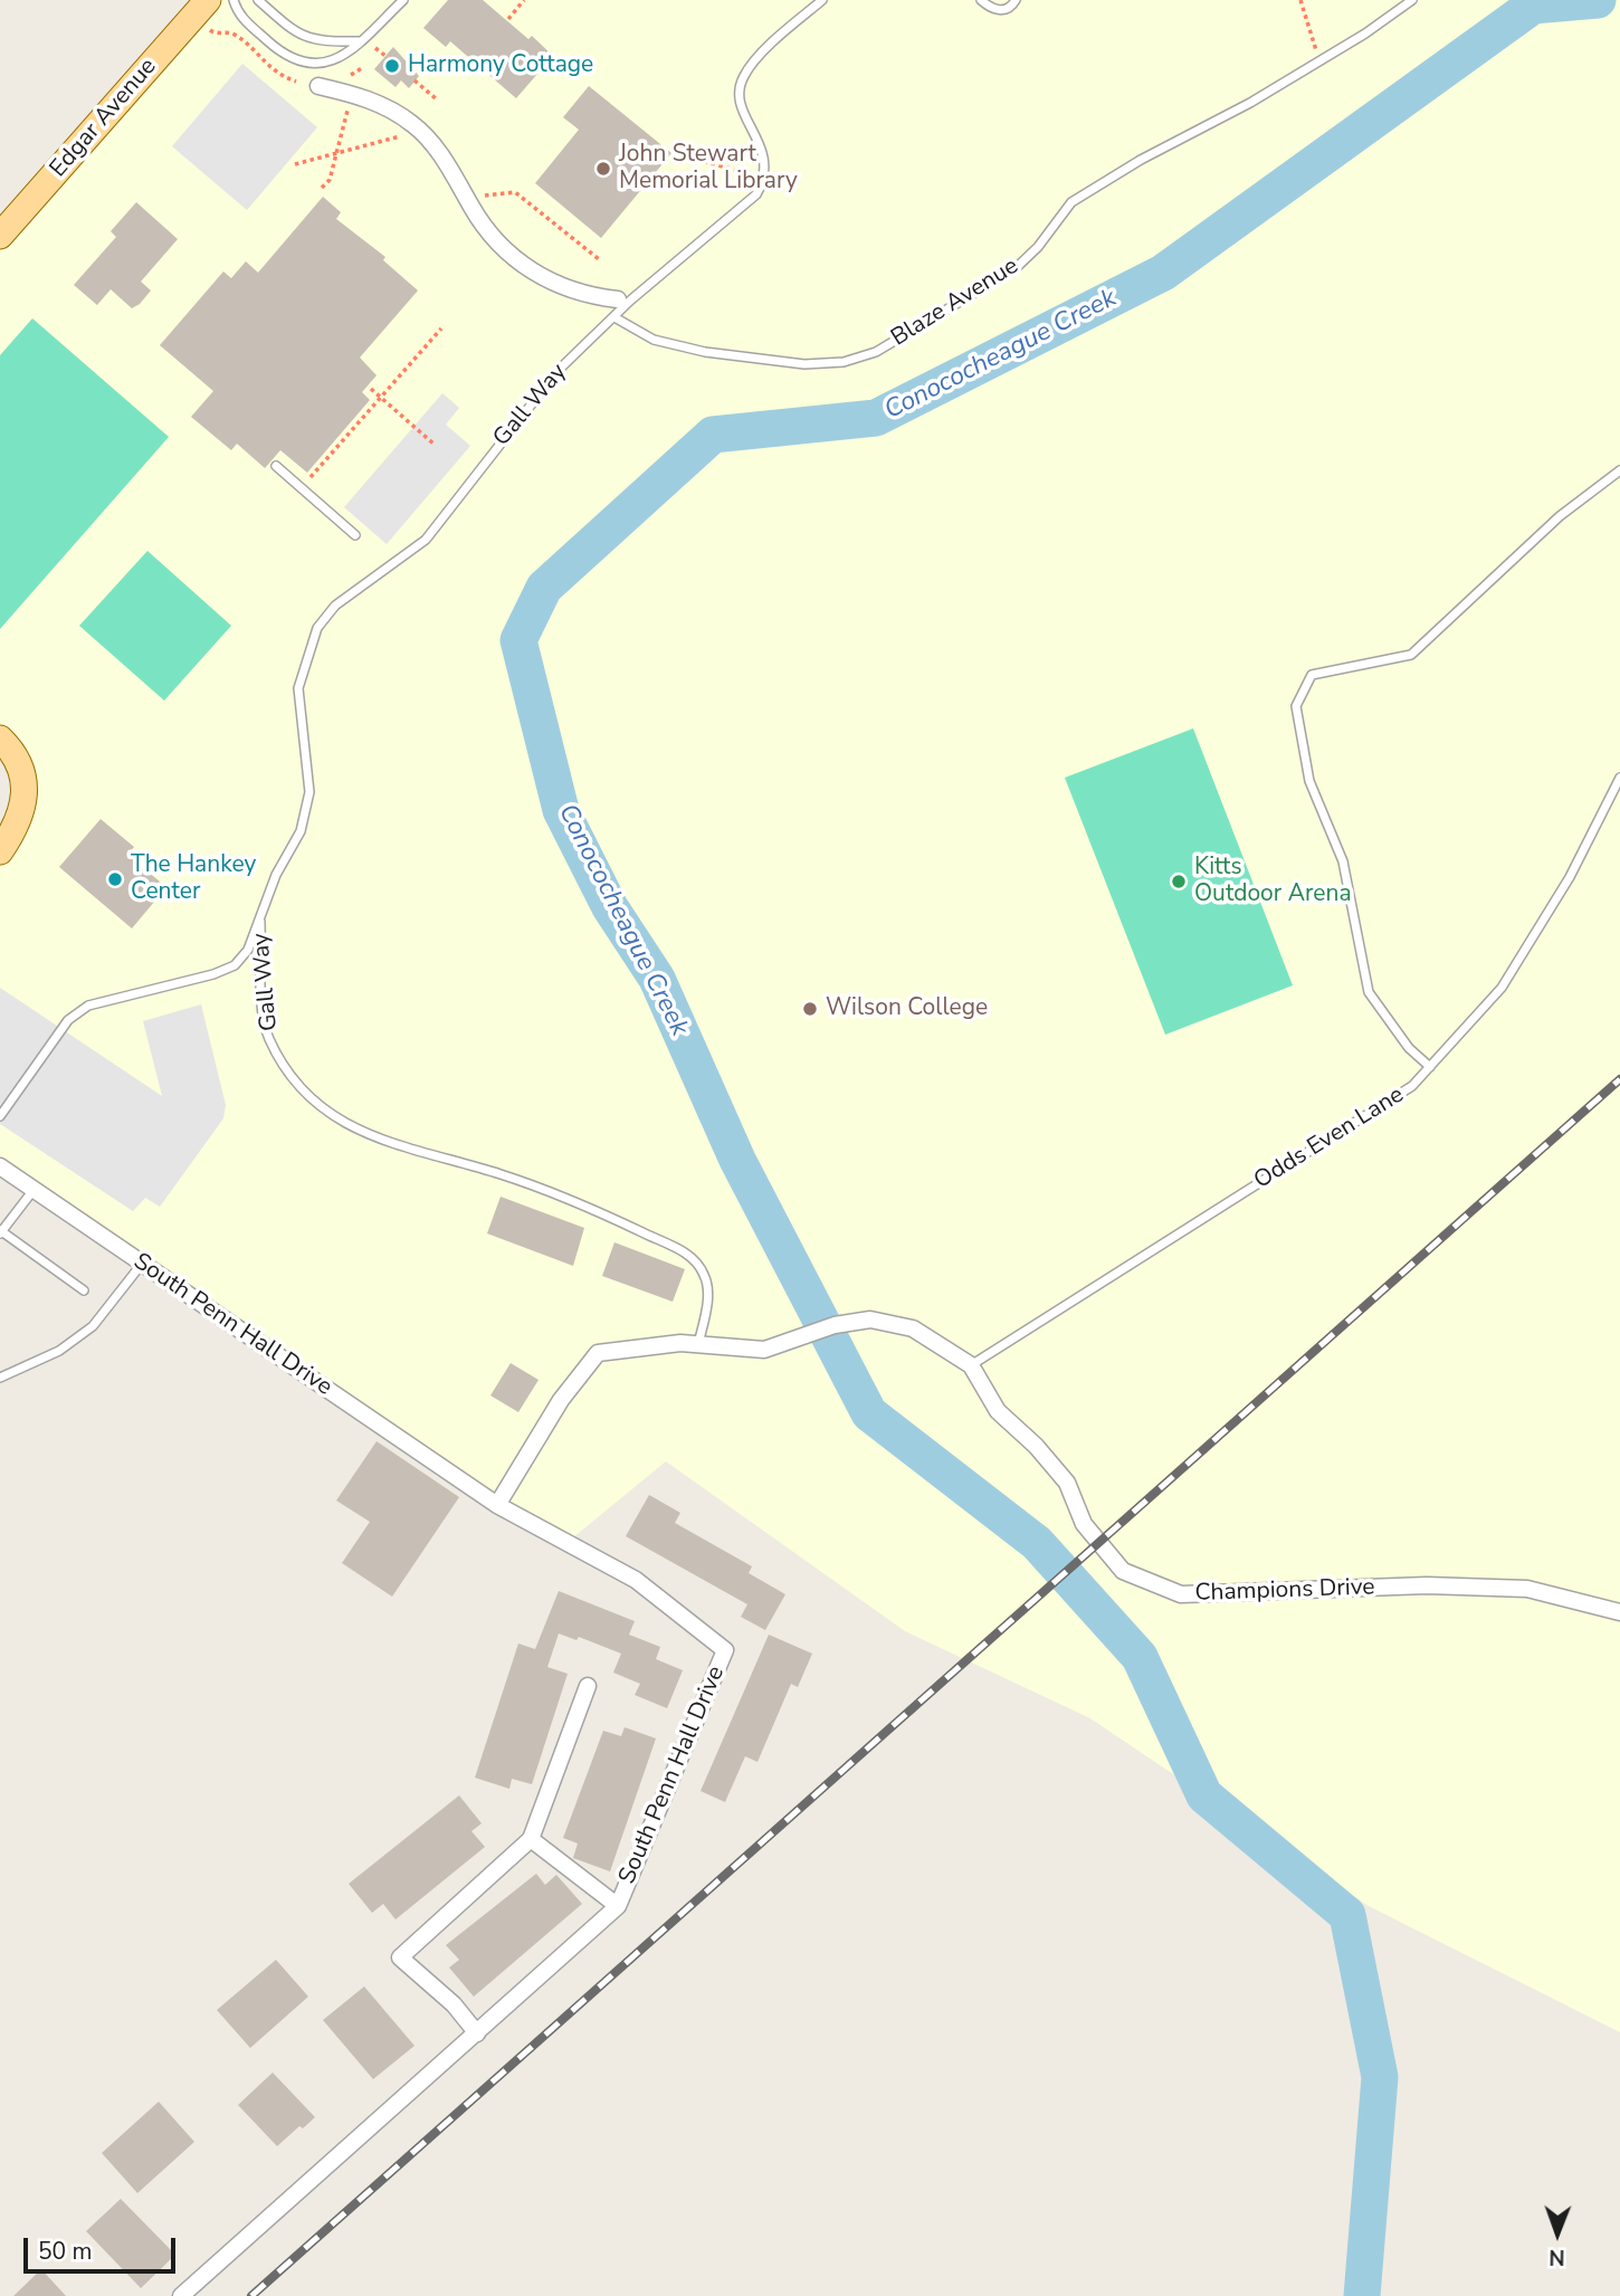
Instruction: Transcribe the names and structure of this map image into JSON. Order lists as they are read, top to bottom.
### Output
{
  "streets": {
    "main road": ["Edgar Avenue"],
    "street": ["South Penn Hall Drive", "Champions Drive"],
    "lane": ["Blaze Avenue", "Gall Way", "Odds Even Lane"]
  },
  "crossings": [
    ["Blaze Avenue", "Gall Way"],
    ["Gall Way", "Champions Drive"],
    ["Odds Even Lane", "Champions Drive"]
  ],
  "water": ["Conococheague Creek"],
  "places": [
    "Harmony Cottage",
    "John Stewart Memorial Library",
    "The Hankey Center",
    "Kitts Outdoor Arena",
    "Wilson College"
  ],
  "scale_bar": "50 m",
  "north": "bottom"
}
